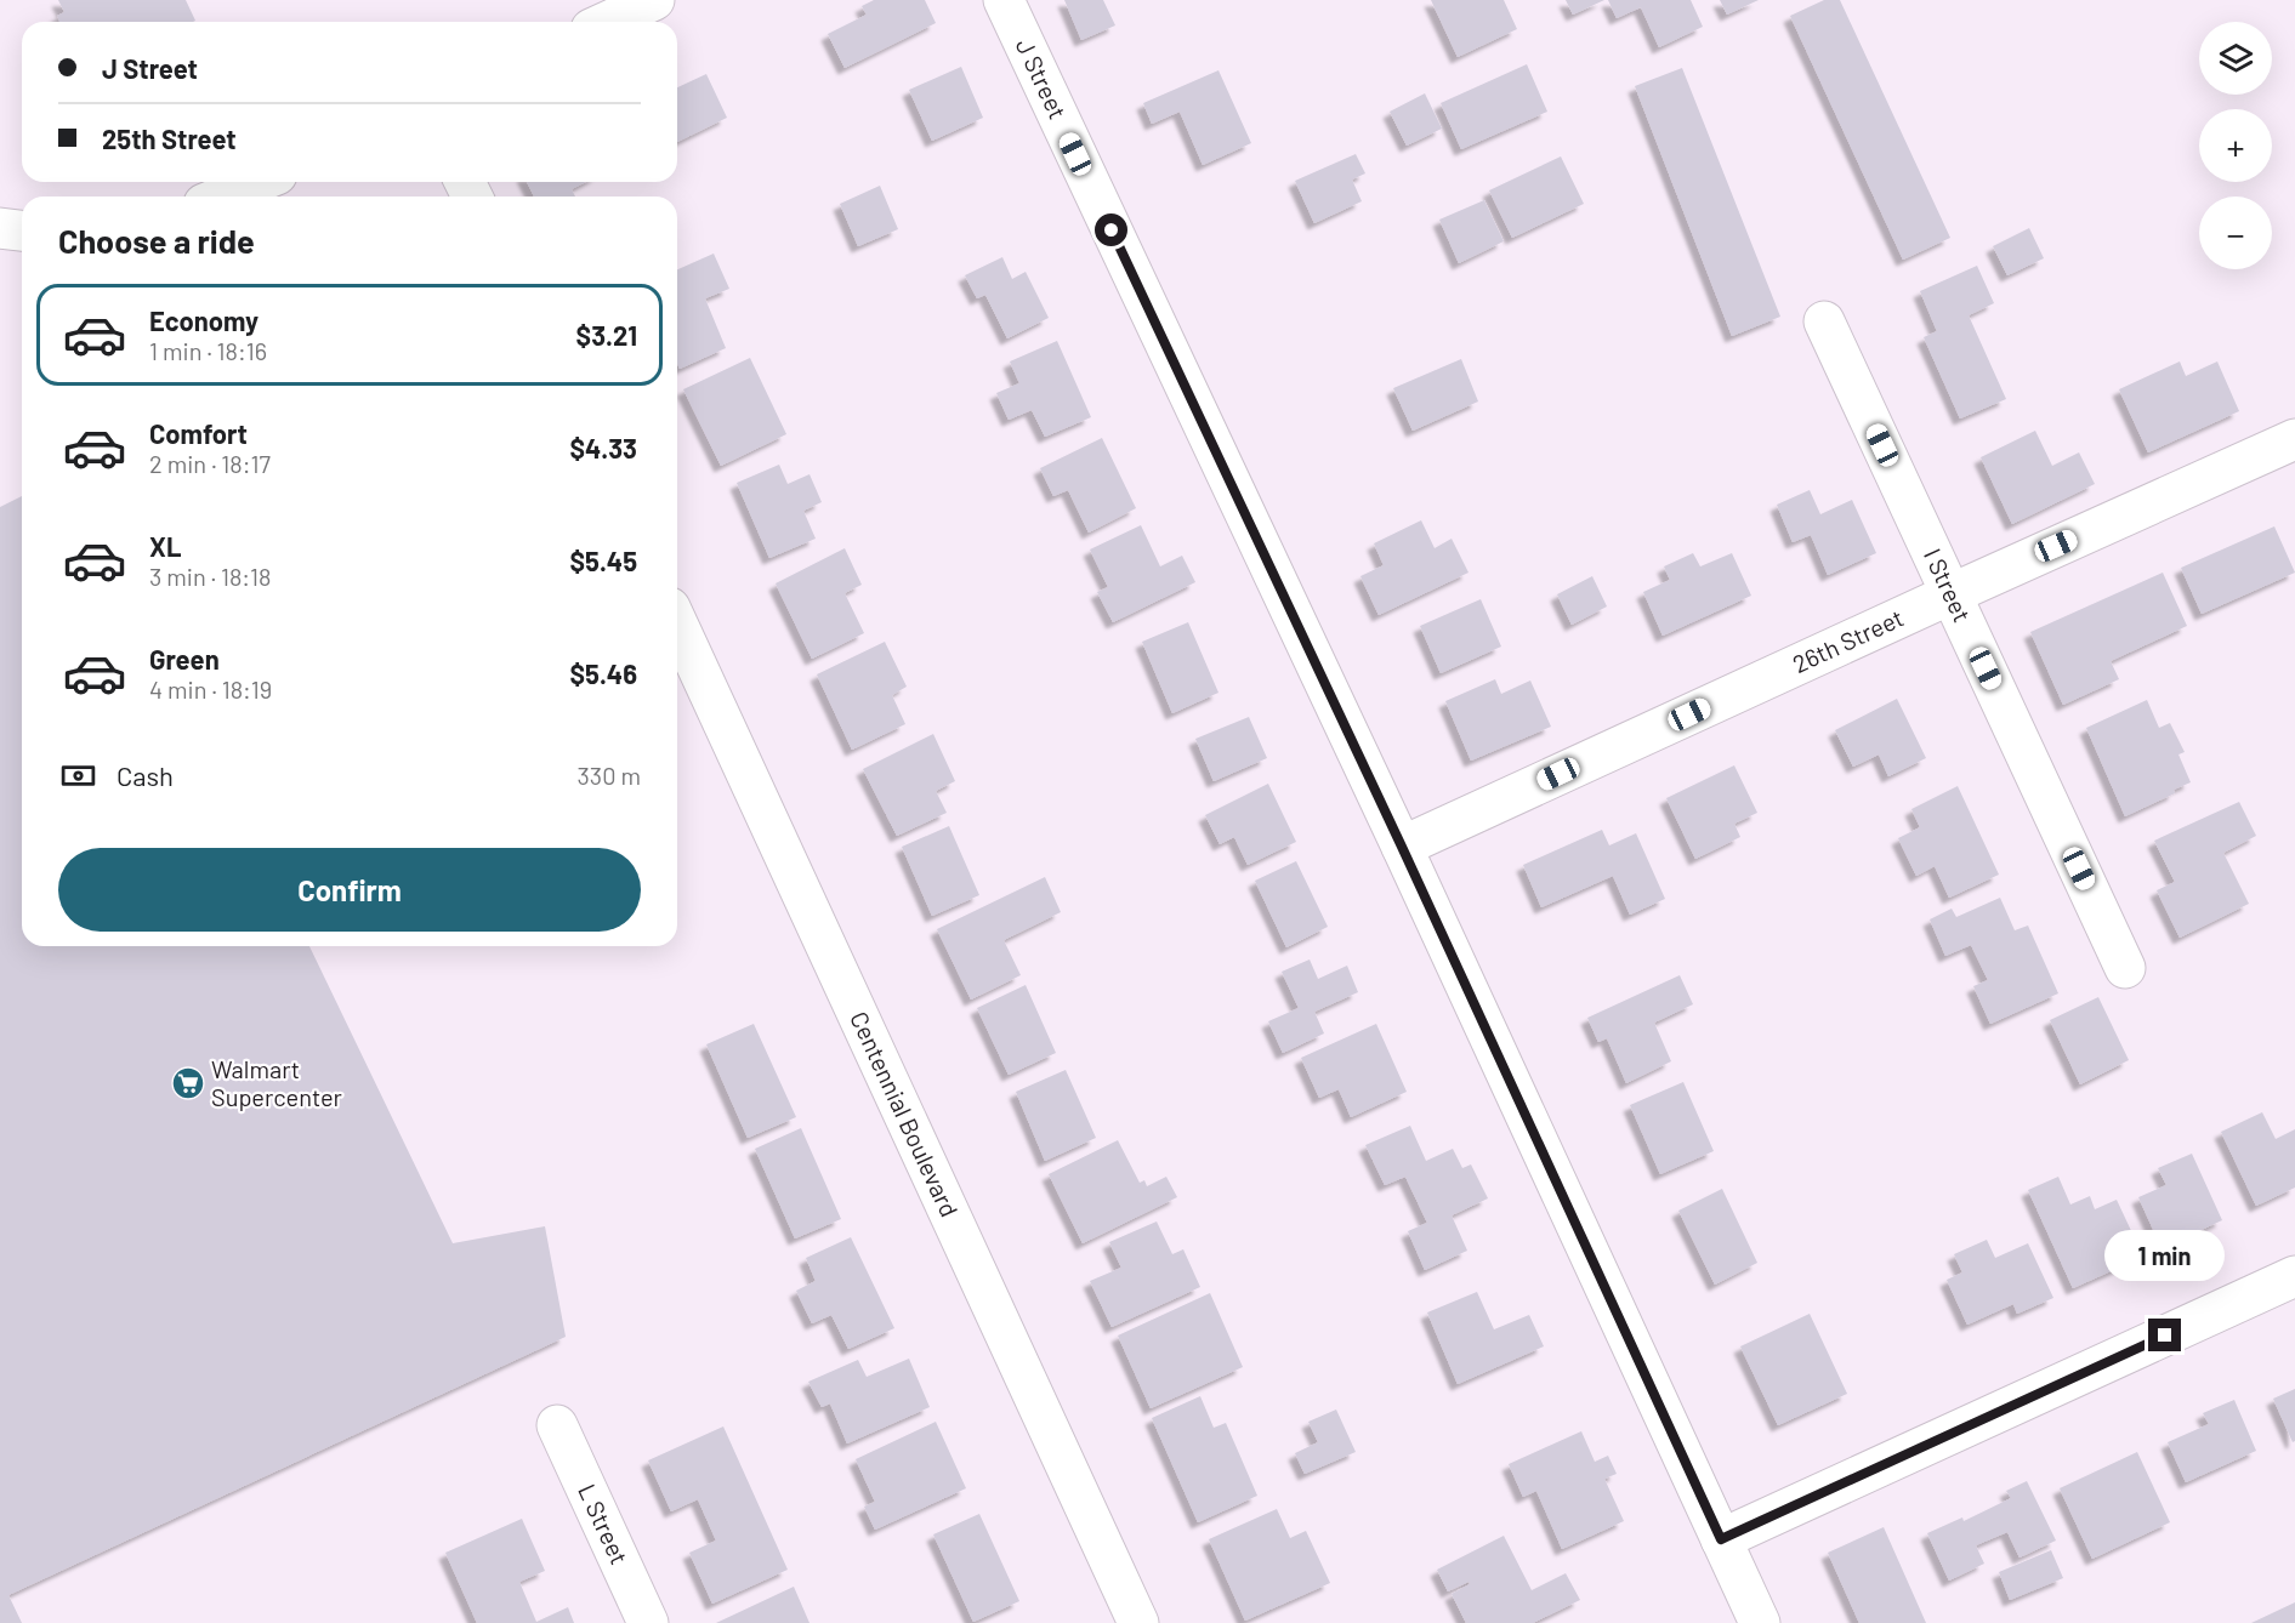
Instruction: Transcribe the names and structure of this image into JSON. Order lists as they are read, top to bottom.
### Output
{
  "streets": {
    "street": [
      "J Street",
      "I Street",
      "26th Street",
      "Centennial Boulevard",
      "L Street"
    ]
  },
  "crossings": [
    ["J Street", "26th Street"],
    ["I Street", "26th Street"]
  ],
  "places": {
    "supermarket": ["Walmart Supercenter"]
  },
  "page": {
    "map_buttons": ["+", "−"],
    "banner": ["J Street", "25th Street"],
    "heading": "Choose a ride",
    "list": [
      {
        "name": "Economy",
        "note": "1 min · 18:16",
        "value": "$3.21"
      },
      {
        "name": "Comfort",
        "note": "2 min · 18:17",
        "value": "$4.33"
      },
      {
        "name": "XL",
        "note": "3 min · 18:18",
        "value": "$5.45"
      },
      {
        "name": "Green",
        "note": "4 min · 18:19",
        "value": "$5.46"
      }
    ],
    "pay": ["Cash", "330 m"],
    "buttons": "Confirm",
    "bubble": "1 min"
  }
}
